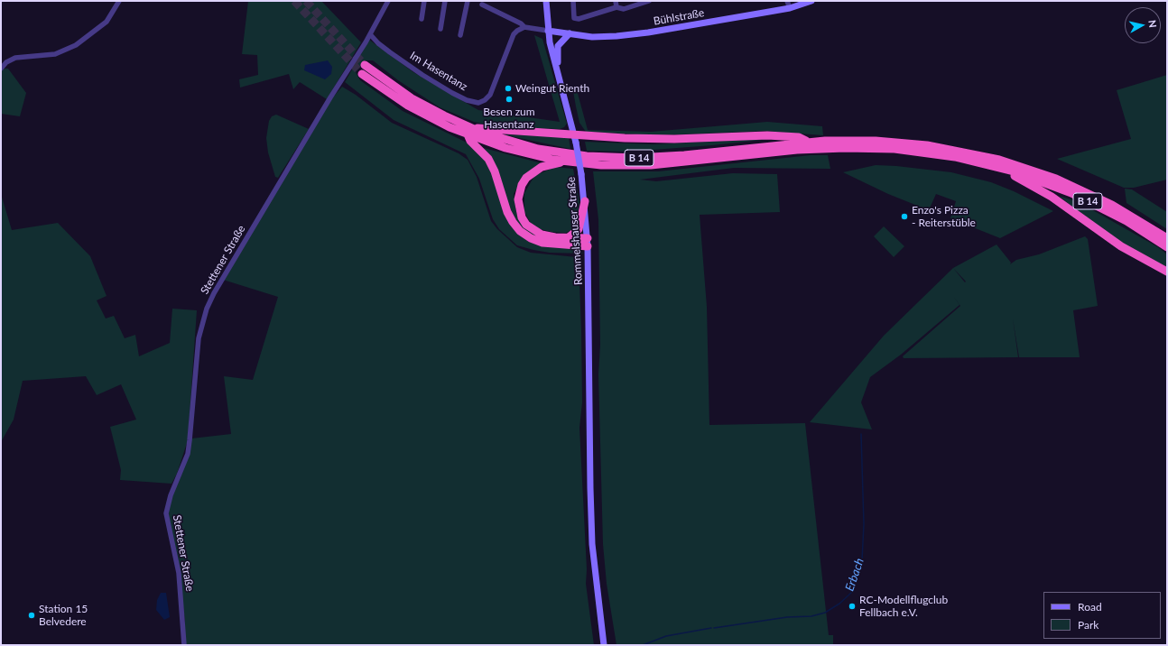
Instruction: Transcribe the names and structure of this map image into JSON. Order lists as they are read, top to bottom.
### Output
{
  "streets": {
    "highway": ["B 14"],
    "main road": ["Bühlstraße", "Rommelshauser Straße"],
    "street": ["Im Hasentanz", "Stettener Straße"]
  },
  "crossings": [
    ["Bühlstraße", "Rommelshauser Straße"],
    ["Im Hasentanz", "Stettener Straße"],
    ["B 14", "Rommelshauser Straße"]
  ],
  "water": ["Erbach"],
  "places": [
    "Weingut Rienth",
    "Besen zum Hasentanz",
    "Enzo's Pizza - Reiterstüble",
    "RC-Modellflugclub Fellbach e.V.",
    "Station 15 Belvedere"
  ],
  "legend": ["Road", "Park"],
  "north": "right"
}
